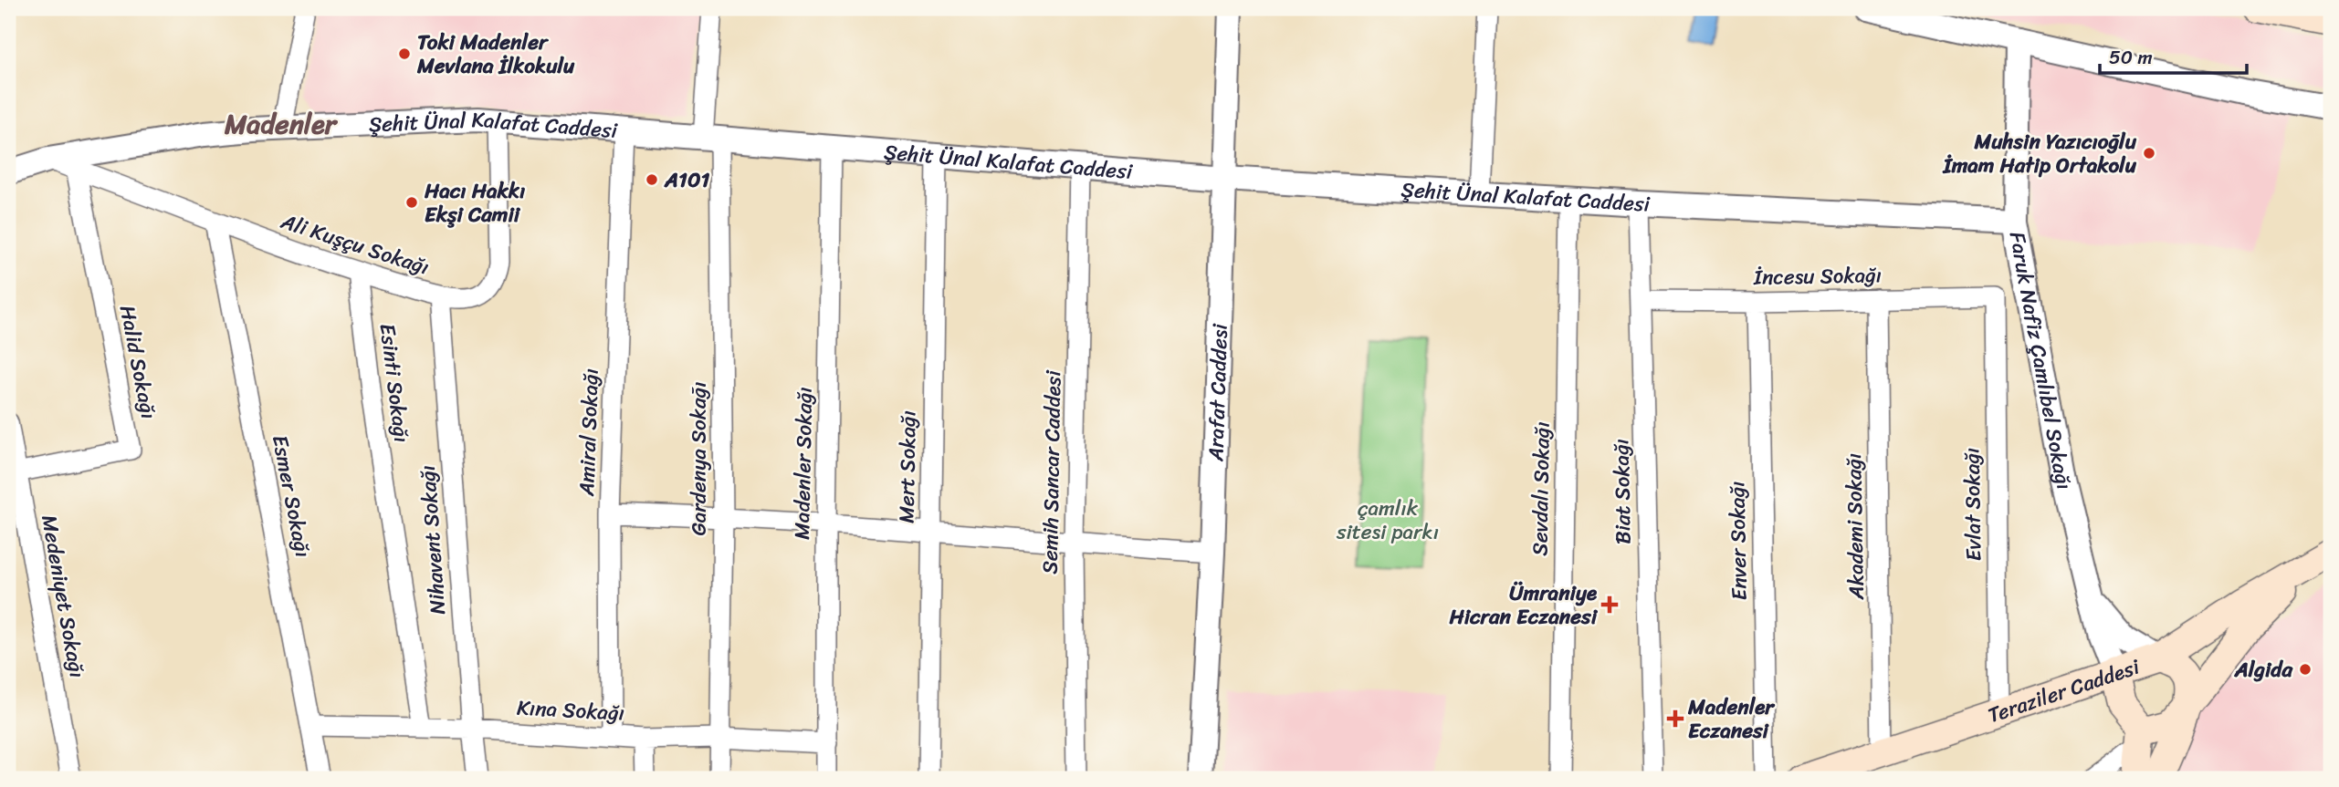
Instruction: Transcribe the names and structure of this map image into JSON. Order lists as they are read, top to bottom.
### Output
{
  "streets": {
    "main road": ["Teraziler Caddesi"],
    "street": [
      "Şehit Ünal Kalafat Caddesi",
      "Ali Kuşçu Sokağı",
      "İncesu Sokağı",
      "Faruk Nafiz Çamlıbel Sokağı",
      "Halid Sokağı",
      "Esinti Sokağı",
      "Arafat Caddesi",
      "Amiral Sokağı",
      "Gardenya Sokağı",
      "Madenler Sokağı",
      "Mert Sokağı",
      "Semih Sancar Caddesi",
      "Sevdalı Sokağı",
      "Biat Sokağı",
      "Esmer Sokağı",
      "Evlat Sokağı",
      "Akademi Sokağı",
      "Nihavent Sokağı",
      "Enver Sokağı",
      "Medeniyet Sokağı",
      "Kına Sokağı"
    ]
  },
  "crossings": [
    ["Şehit Ünal Kalafat Caddesi", "Ali Kuşçu Sokağı"],
    ["Şehit Ünal Kalafat Caddesi", "Faruk Nafiz Çamlıbel Sokağı"],
    ["Şehit Ünal Kalafat Caddesi", "Arafat Caddesi"],
    ["Şehit Ünal Kalafat Caddesi", "Amiral Sokağı"],
    ["Şehit Ünal Kalafat Caddesi", "Gardenya Sokağı"],
    ["Şehit Ünal Kalafat Caddesi", "Madenler Sokağı"],
    ["Şehit Ünal Kalafat Caddesi", "Mert Sokağı"],
    ["Şehit Ünal Kalafat Caddesi", "Semih Sancar Caddesi"],
    ["Şehit Ünal Kalafat Caddesi", "Sevdalı Sokağı"],
    ["Şehit Ünal Kalafat Caddesi", "Biat Sokağı"],
    ["Ali Kuşçu Sokağı", "Halid Sokağı"],
    ["Ali Kuşçu Sokağı", "Esinti Sokağı"],
    ["Ali Kuşçu Sokağı", "Esmer Sokağı"],
    ["Ali Kuşçu Sokağı", "Nihavent Sokağı"],
    ["İncesu Sokağı", "Biat Sokağı"],
    ["İncesu Sokağı", "Evlat Sokağı"],
    ["İncesu Sokağı", "Akademi Sokağı"],
    ["İncesu Sokağı", "Enver Sokağı"],
    ["Faruk Nafiz Çamlıbel Sokağı", "Teraziler Caddesi"],
    ["Halid Sokağı", "Medeniyet Sokağı"],
    ["Esinti Sokağı", "Kına Sokağı"],
    ["Amiral Sokağı", "Kına Sokağı"],
    ["Gardenya Sokağı", "Kına Sokağı"],
    ["Madenler Sokağı", "Kına Sokağı"],
    ["Esmer Sokağı", "Kına Sokağı"],
    ["Evlat Sokağı", "Teraziler Caddesi"],
    ["Akademi Sokağı", "Teraziler Caddesi"],
    ["Nihavent Sokağı", "Kına Sokağı"]
  ],
  "districts": ["Madenler"],
  "parks": ["çamlık sitesi parkı"],
  "places": {
    "other": [
      "Toki Madenler Mevlana İlkokulu",
      "Muhsin Yazıcıoğlu İmam Hatip Ortakolu",
      "A101",
      "Hacı Hakkı Ekşi Camii",
      "Algida"
    ],
    "health": ["Ümraniye Hicran Eczanesi", "Madenler Eczanesi"]
  },
  "scale_bar": "50 m"
}
